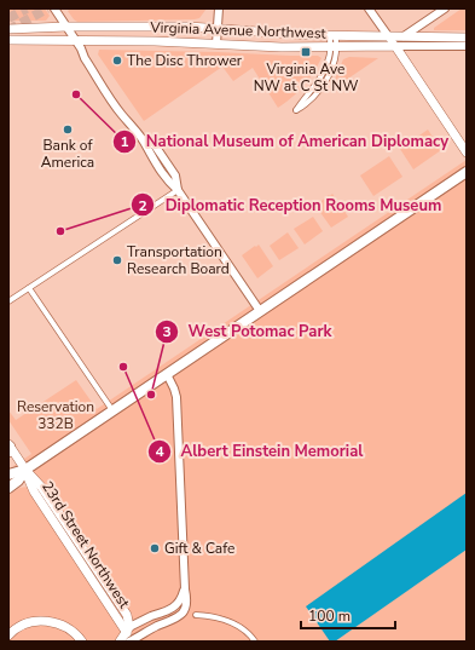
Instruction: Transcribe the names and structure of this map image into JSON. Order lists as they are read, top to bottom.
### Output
{
  "streets": {
    "main road": ["Virginia Avenue Northwest", "23rd Street Northwest"]
  },
  "parks": ["Reservation 332B"],
  "places": {
    "transit": ["Virginia Ave NW at C St NW"],
    "other": [
      "The Disc Thrower",
      "National Museum of American Diplomacy",
      "Bank of America",
      "Diplomatic Reception Rooms Museum",
      "Transportation Research Board",
      "Albert Einstein Memorial",
      "West Potomac Park",
      "Gift & Cafe"
    ]
  },
  "scale_bar": "100 m"
}
